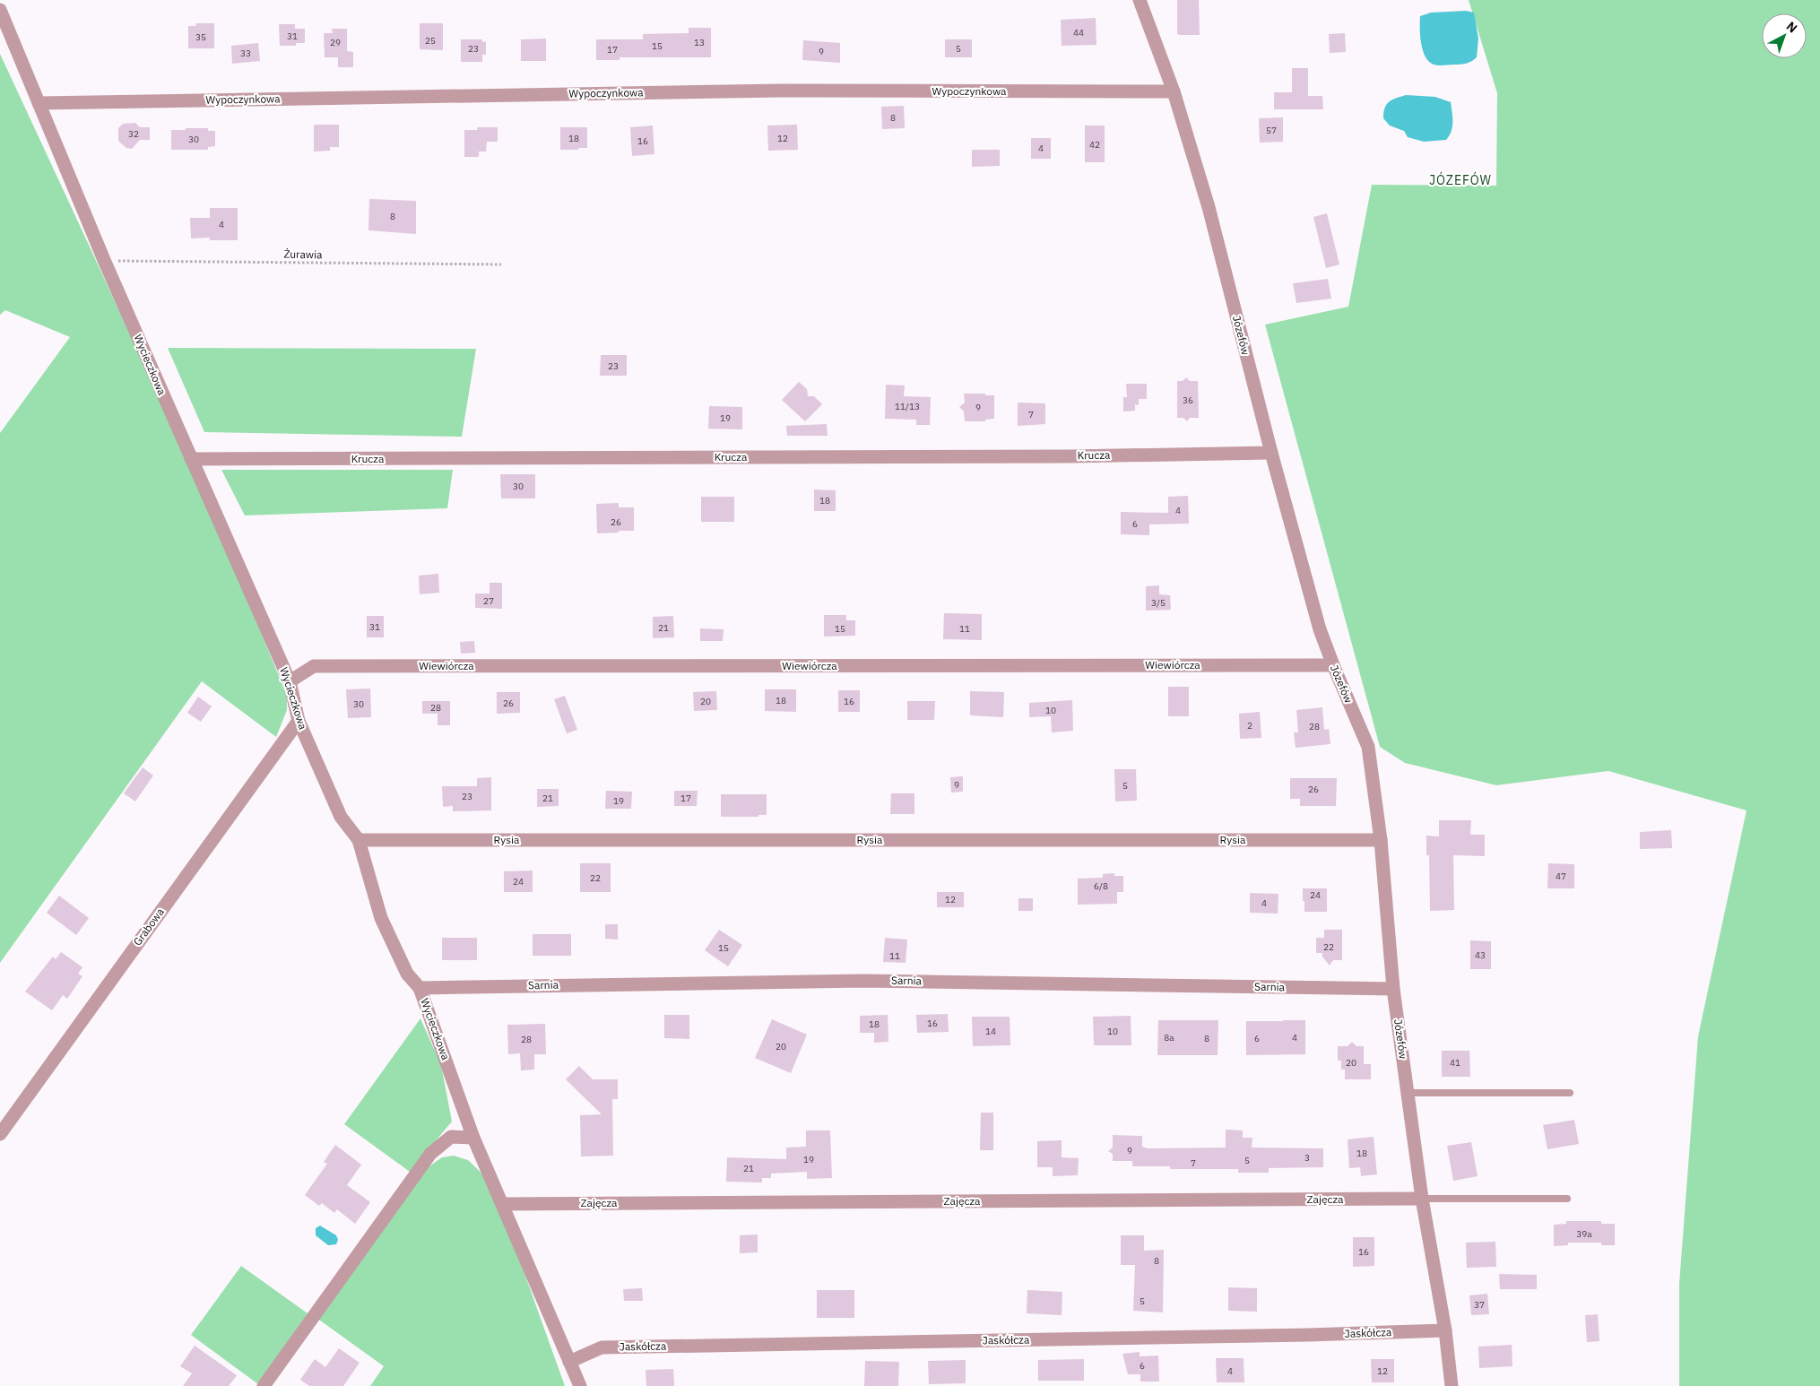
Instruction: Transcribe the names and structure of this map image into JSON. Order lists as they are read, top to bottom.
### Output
{
  "streets": {
    "street": [
      "Wypoczynkowa",
      "Józefów",
      "Wycieczkowa",
      "Krucza",
      "Wiewiórcza",
      "Rysia",
      "Grabowa",
      "Sarnia",
      "Zajęcza",
      "Jaskółcza"
    ],
    "path": ["Żurawia"]
  },
  "crossings": [
    ["Wypoczynkowa", "Józefów"],
    ["Wypoczynkowa", "Wycieczkowa"],
    ["Żurawia", "Wycieczkowa"],
    ["Józefów", "Krucza"],
    ["Józefów", "Wiewiórcza"],
    ["Józefów", "Rysia"],
    ["Józefów", "Sarnia"],
    ["Józefów", "Zajęcza"],
    ["Józefów", "Jaskółcza"],
    ["Wycieczkowa", "Krucza"],
    ["Wycieczkowa", "Wiewiórcza"],
    ["Wycieczkowa", "Rysia"],
    ["Wycieczkowa", "Grabowa"],
    ["Wycieczkowa", "Sarnia"],
    ["Wycieczkowa", "Zajęcza"],
    ["Wycieczkowa", "Jaskółcza"]
  ],
  "districts": ["JÓZEFÓW"],
  "house_numbers": [
    "44",
    "31",
    "35",
    "25",
    "29",
    "13",
    "15",
    "23",
    "5",
    "17",
    "9",
    "33",
    "8",
    "57",
    "32",
    "18",
    "12",
    "30",
    "16",
    "42",
    "4",
    "8",
    "4",
    "23",
    "36",
    "11/13",
    "9",
    "7",
    "19",
    "30",
    "18",
    "4",
    "26",
    "6",
    "27",
    "3/5",
    "31",
    "21",
    "15",
    "11",
    "18",
    "20",
    "16",
    "26",
    "30",
    "28",
    "10",
    "2",
    "28",
    "9",
    "5",
    "26",
    "23",
    "21",
    "17",
    "19",
    "47",
    "22",
    "24",
    "6/8",
    "24",
    "12",
    "4",
    "22",
    "15",
    "43",
    "11",
    "16",
    "18",
    "14",
    "10",
    "8a",
    "4",
    "8",
    "6",
    "28",
    "20",
    "20",
    "41",
    "9",
    "18",
    "3",
    "19",
    "5",
    "7",
    "21",
    "39a",
    "16",
    "8",
    "5",
    "37",
    "6",
    "4",
    "12"
  ],
  "north": "top right"
}
